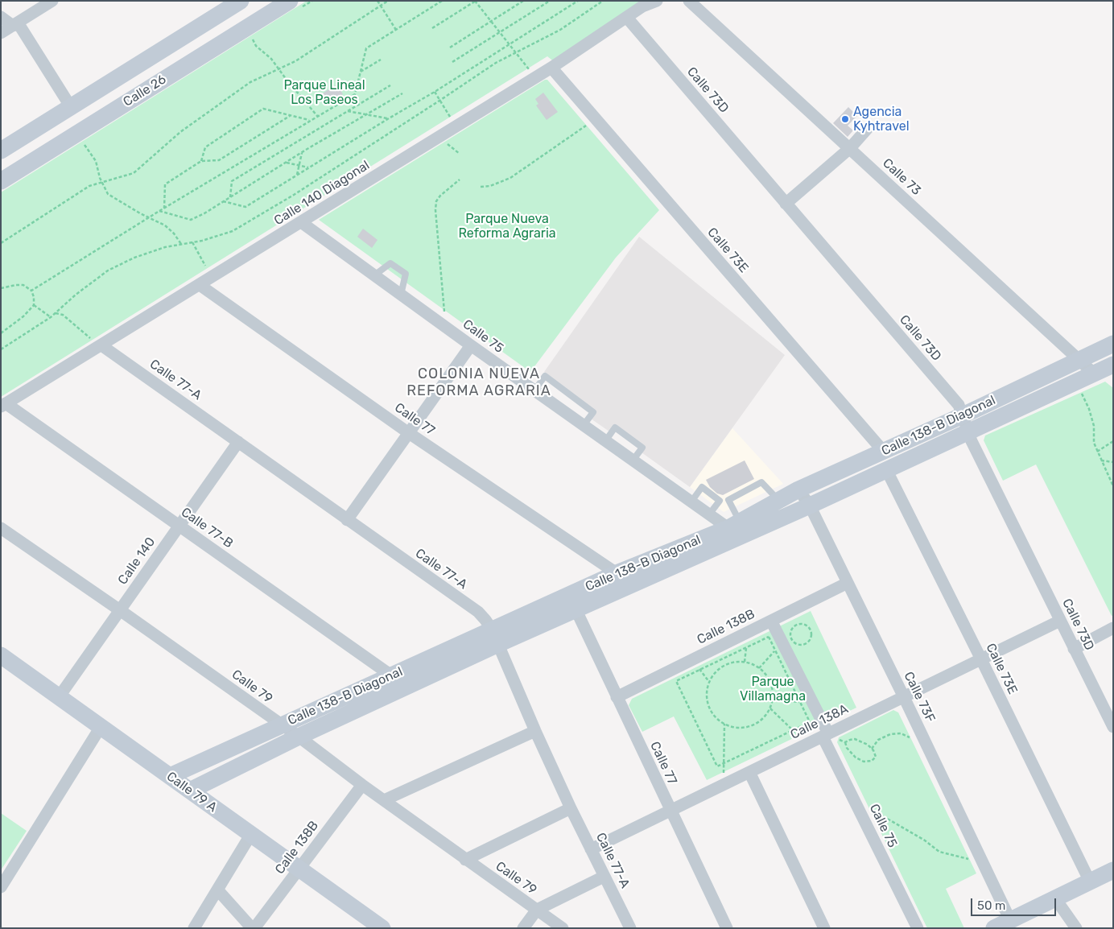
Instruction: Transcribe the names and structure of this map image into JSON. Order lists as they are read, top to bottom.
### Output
{
  "streets": {
    "street": [
      "Calle 73D",
      "Calle 26",
      "Calle 73",
      "Calle 140 Diagonal",
      "Calle 73E",
      "Calle 75",
      "Calle 77-A",
      "Calle 77",
      "Calle 138-B Diagonal",
      "Calle 77-B",
      "Calle 140",
      "Calle 138B",
      "Calle 79",
      "Calle 73F",
      "Calle 138A",
      "Calle 79 A"
    ]
  },
  "crossings": [
    ["Calle 73D", "Calle 140 Diagonal"],
    ["Calle 73D", "Calle 138-B Diagonal"],
    ["Calle 73D", "Calle 138A"],
    ["Calle 73", "Calle 138-B Diagonal"],
    ["Calle 140 Diagonal", "Calle 73E"],
    ["Calle 140 Diagonal", "Calle 75"],
    ["Calle 140 Diagonal", "Calle 77-A"],
    ["Calle 140 Diagonal", "Calle 77"],
    ["Calle 140 Diagonal", "Calle 77-B"],
    ["Calle 73E", "Calle 138-B Diagonal"],
    ["Calle 73E", "Calle 138A"],
    ["Calle 75", "Calle 138-B Diagonal"],
    ["Calle 75", "Calle 138B"],
    ["Calle 75", "Calle 138A"],
    ["Calle 77-A", "Calle 138-B Diagonal"],
    ["Calle 77-A", "Calle 140"],
    ["Calle 77-A", "Calle 138A"],
    ["Calle 77", "Calle 138-B Diagonal"],
    ["Calle 77", "Calle 138B"],
    ["Calle 77", "Calle 138A"],
    ["Calle 138-B Diagonal", "Calle 77-B"],
    ["Calle 138-B Diagonal", "Calle 79"],
    ["Calle 138-B Diagonal", "Calle 73F"],
    ["Calle 138-B Diagonal", "Calle 79 A"],
    ["Calle 77-B", "Calle 140"],
    ["Calle 140", "Calle 79"],
    ["Calle 140", "Calle 79 A"],
    ["Calle 138B", "Calle 79"],
    ["Calle 138B", "Calle 73F"],
    ["Calle 138B", "Calle 79 A"],
    ["Calle 73F", "Calle 138A"]
  ],
  "districts": ["COLONIA NUEVA REFORMA AGRARIA"],
  "parks": ["Parque Lineal Los Paseos", "Parque Nueva Reforma Agraria", "Parque Villamagna"],
  "places": ["Agencia Kyhtravel"],
  "scale_bar": "50 m"
}
